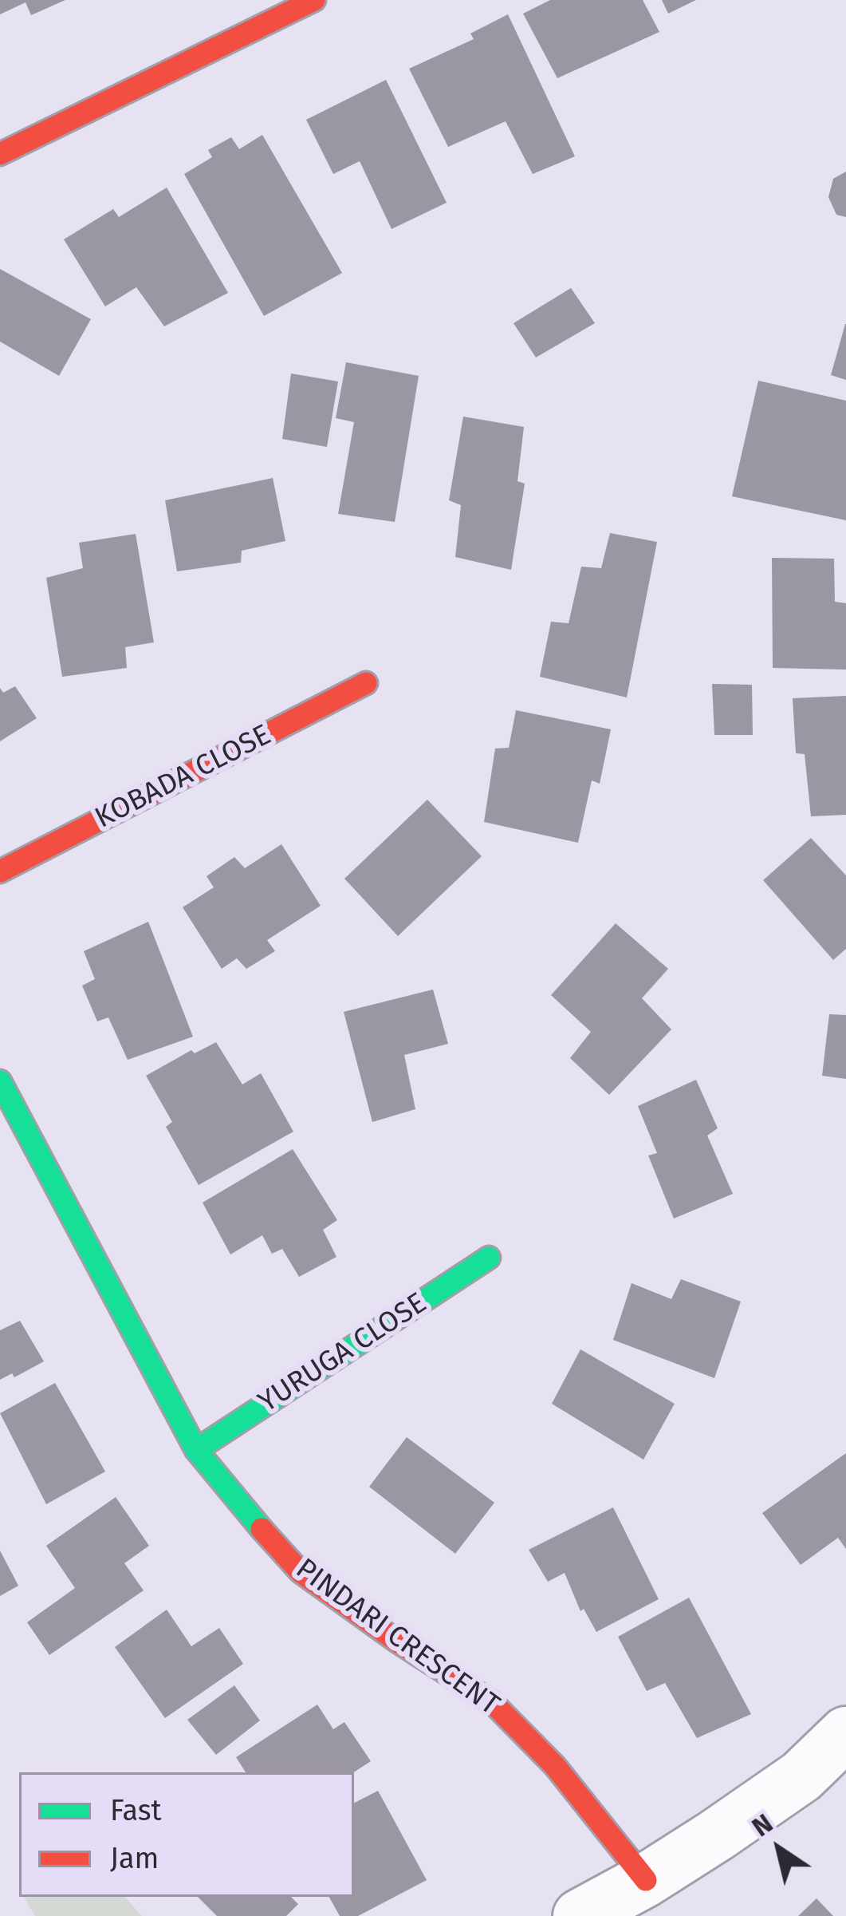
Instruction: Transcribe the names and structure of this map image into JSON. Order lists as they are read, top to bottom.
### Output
{
  "streets": {
    "street": ["KOBADA CLOSE", "YURUGA CLOSE", "PINDARI CRESCENT"]
  },
  "crossings": [
    ["YURUGA CLOSE", "PINDARI CRESCENT"]
  ],
  "legend": ["Fast", "Jam"],
  "north": "top left"
}
